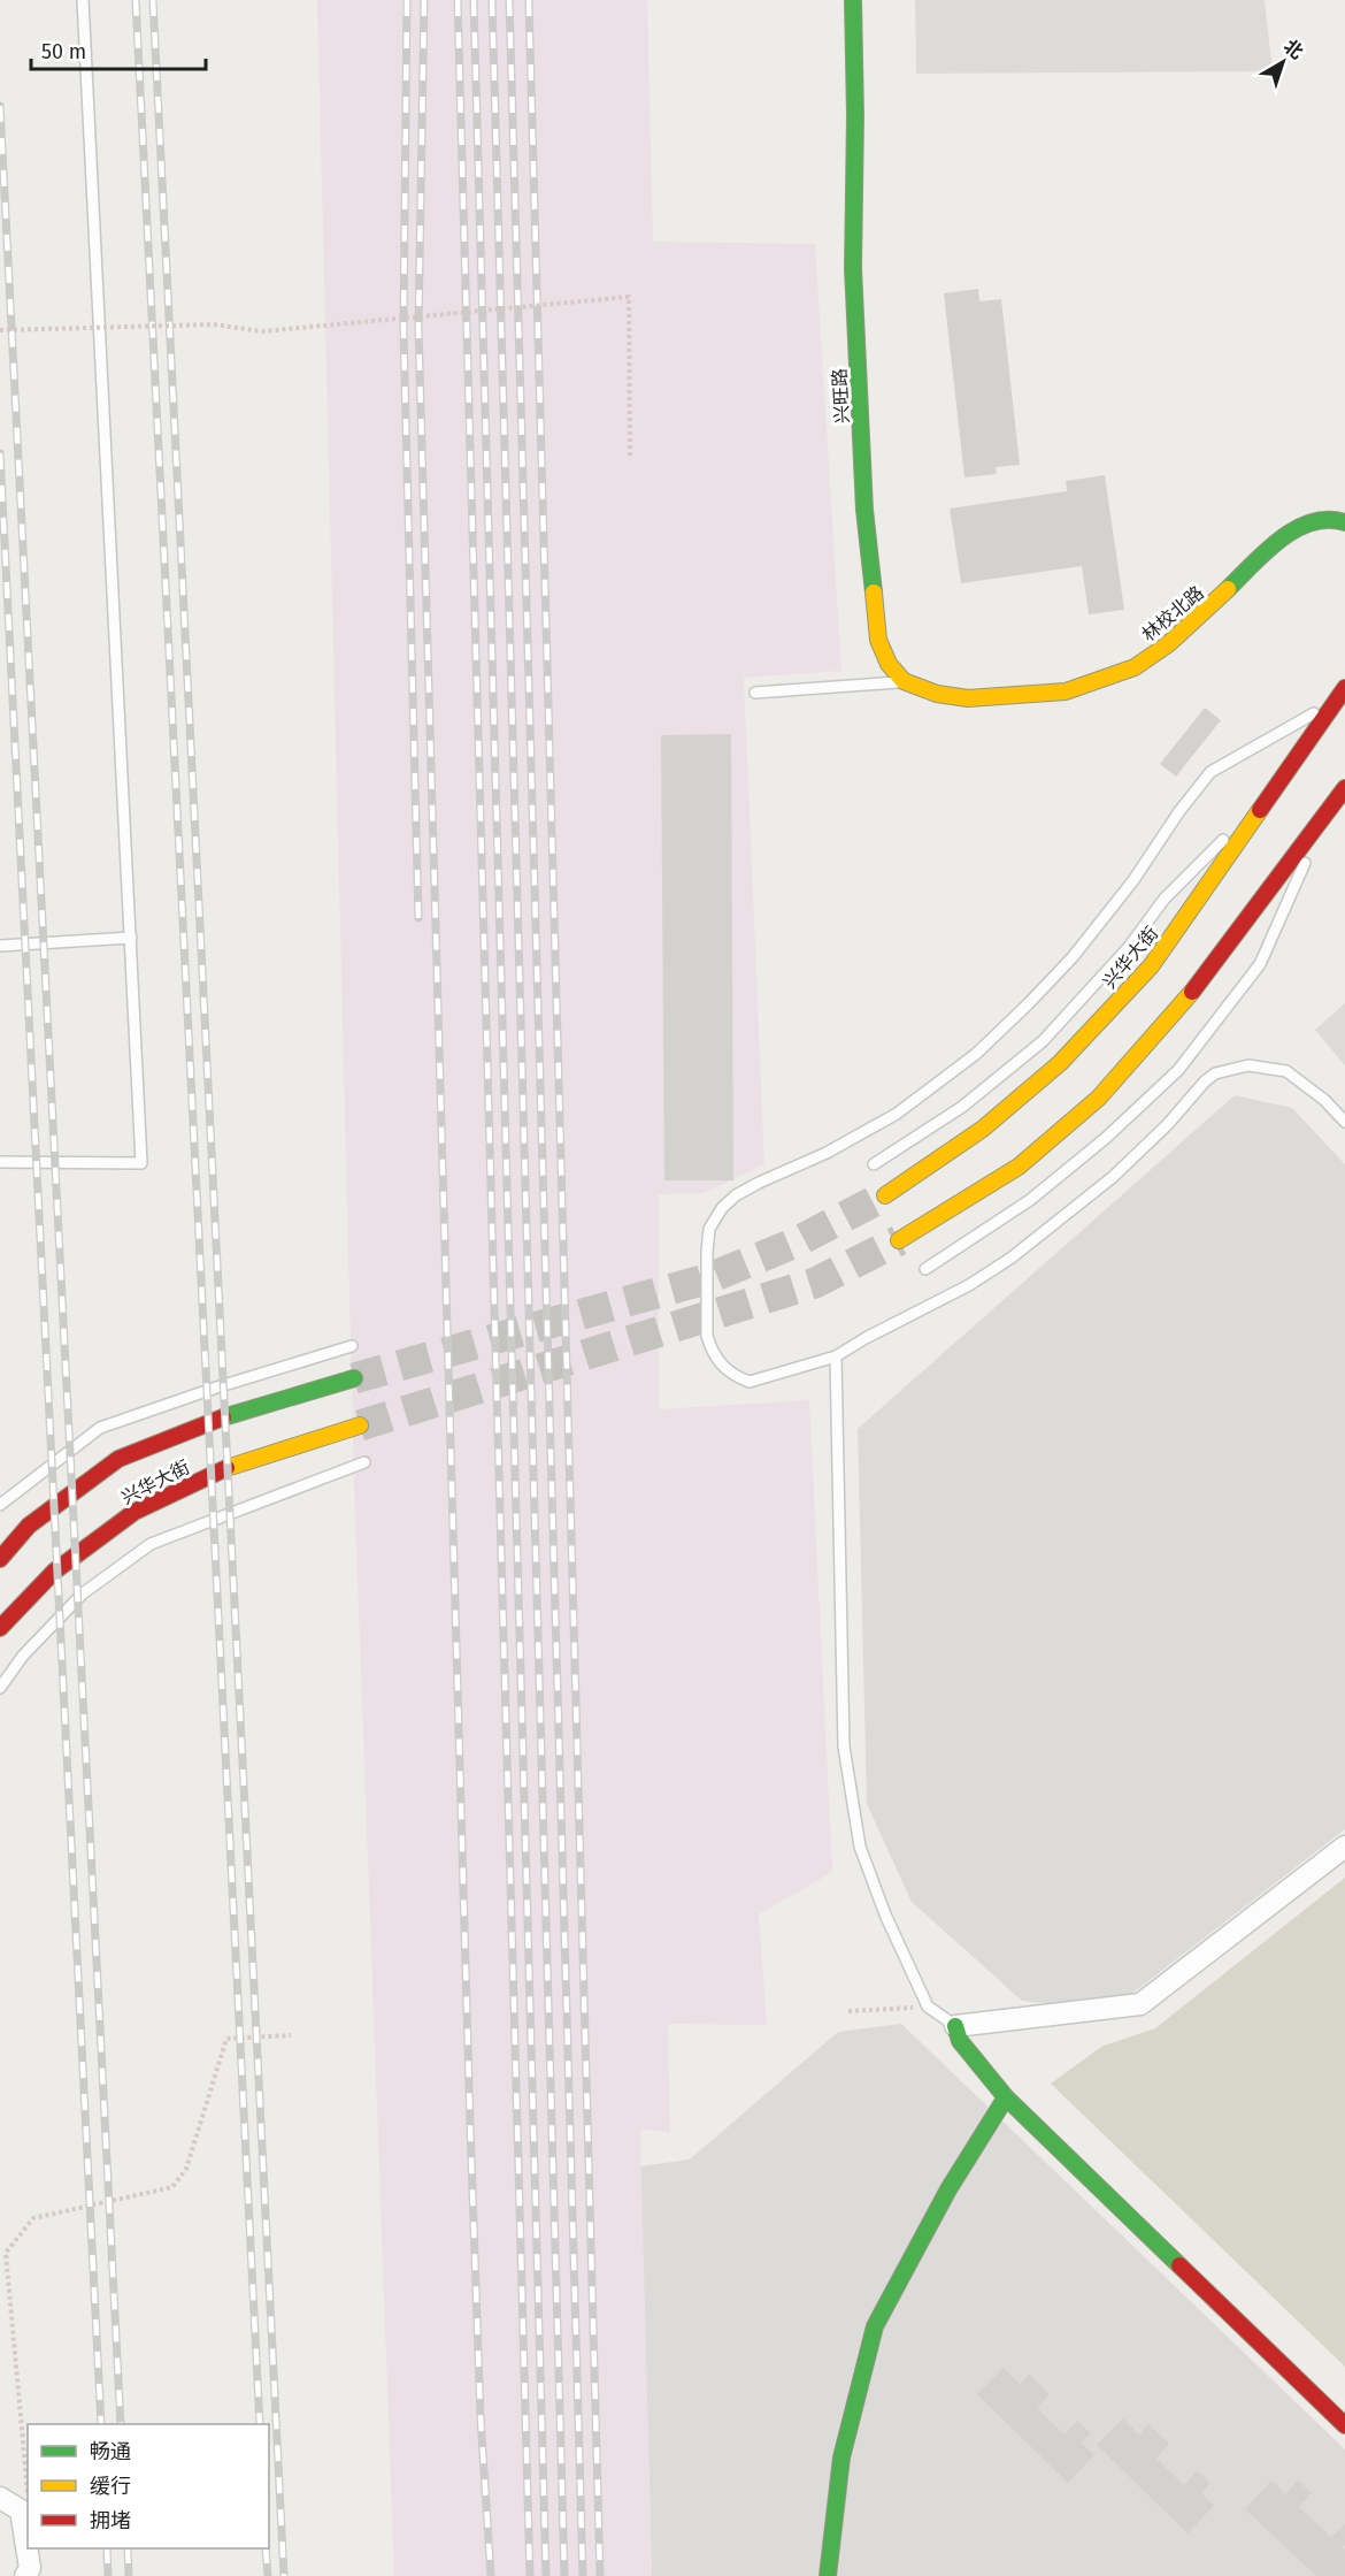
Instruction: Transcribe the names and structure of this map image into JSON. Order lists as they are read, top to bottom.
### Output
{
  "streets": {
    "main road": ["兴旺路", "林校北路", "兴华大街"]
  },
  "crossings": [
    ["兴旺路", "林校北路"]
  ],
  "legend": ["畅通", "缓行", "拥堵"],
  "scale_bar": "50 m",
  "north": "top right"
}
